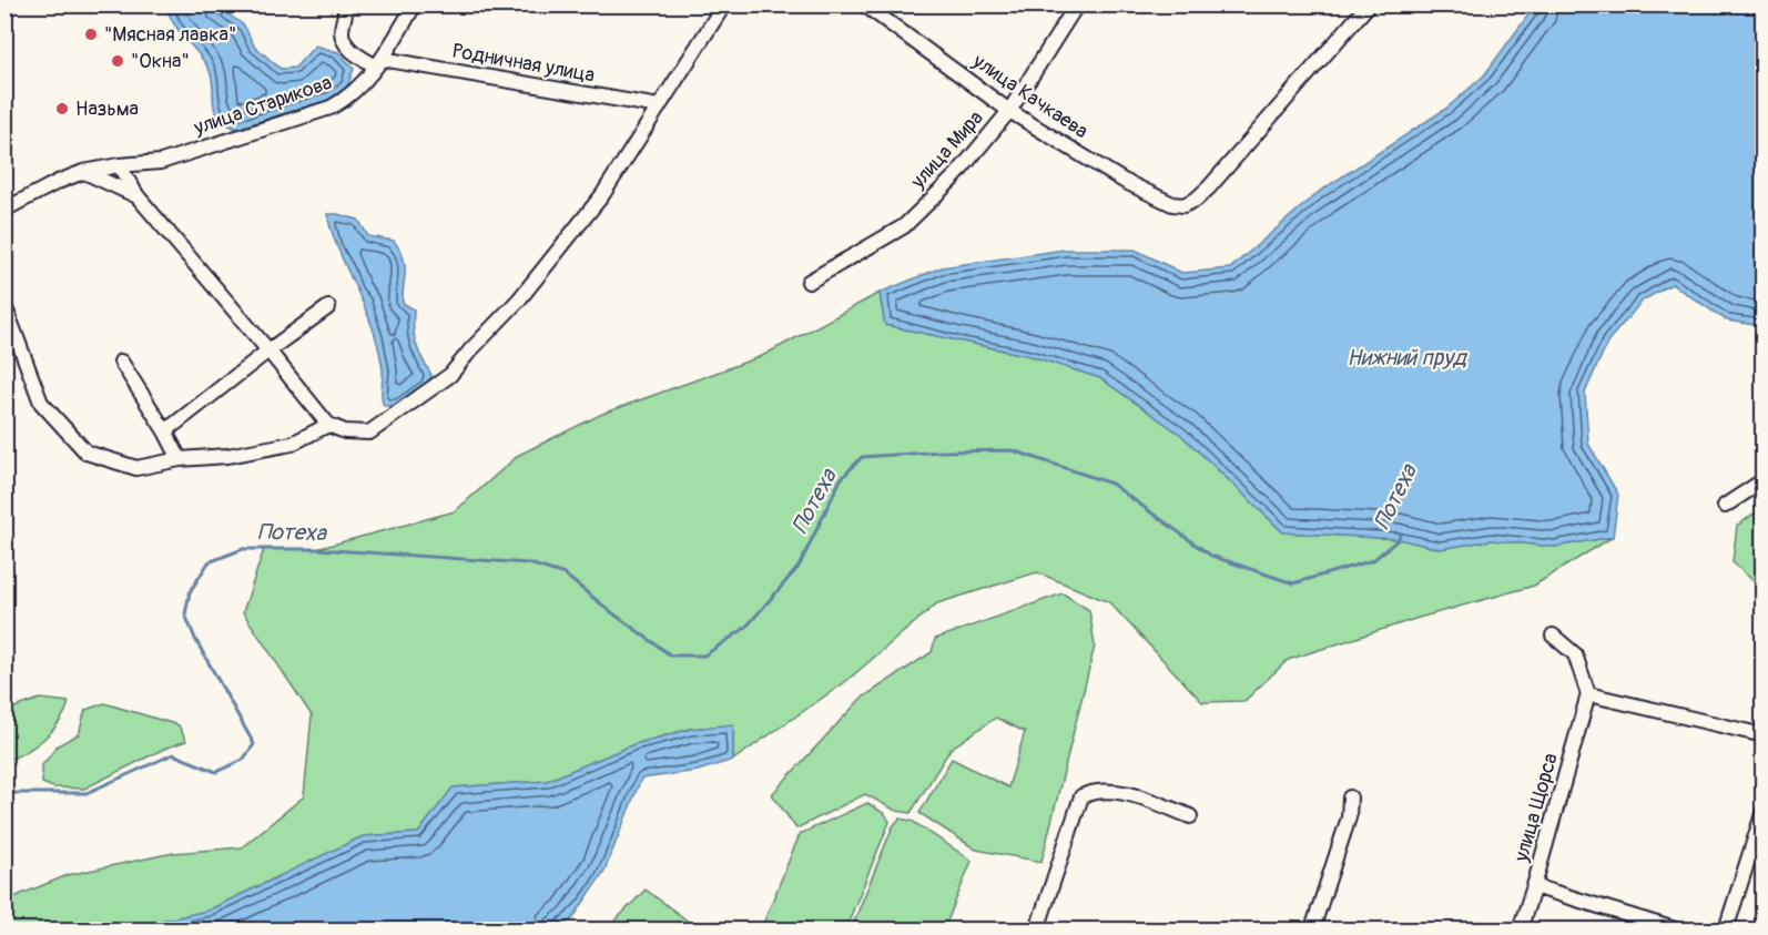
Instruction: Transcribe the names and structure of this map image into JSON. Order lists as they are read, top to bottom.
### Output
{
  "streets": {
    "street": [
      "Родничная улица",
      "улица Качкаева",
      "улица Старикова",
      "улица Мира",
      "улица Щорса"
    ]
  },
  "crossings": [
    ["Родничная улица", "улица Старикова"],
    ["улица Качкаева", "улица Мира"]
  ],
  "water": ["Нижний пруд", "Потеха"],
  "places": ["\"Мясная лавка\"", "\"Окна\"", "Назьма"]
}
